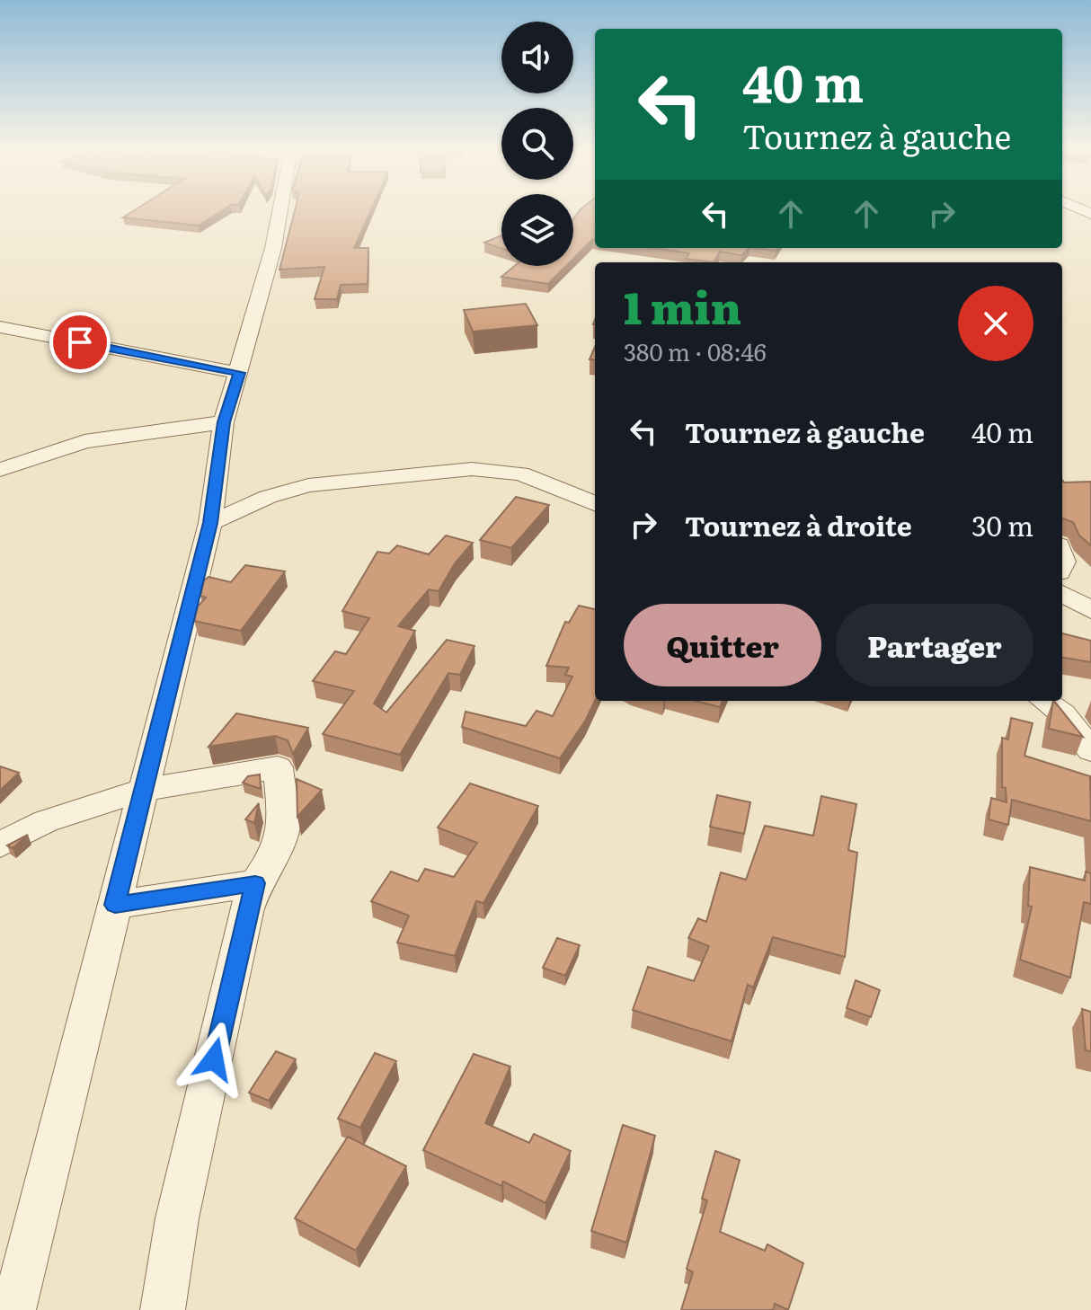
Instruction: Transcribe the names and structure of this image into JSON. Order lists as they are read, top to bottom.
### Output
{
  "page": {
    "turn": ["40 m", "Tournez à gauche"],
    "heading": ["1 min", "380 m · 08:46"],
    "list": [
      {
        "name": "Tournez à gauche",
        "value": "40 m"
      },
      {
        "name": "Tournez à droite",
        "value": "30 m"
      }
    ],
    "buttons": ["Quitter", "Partager"]
  }
}
